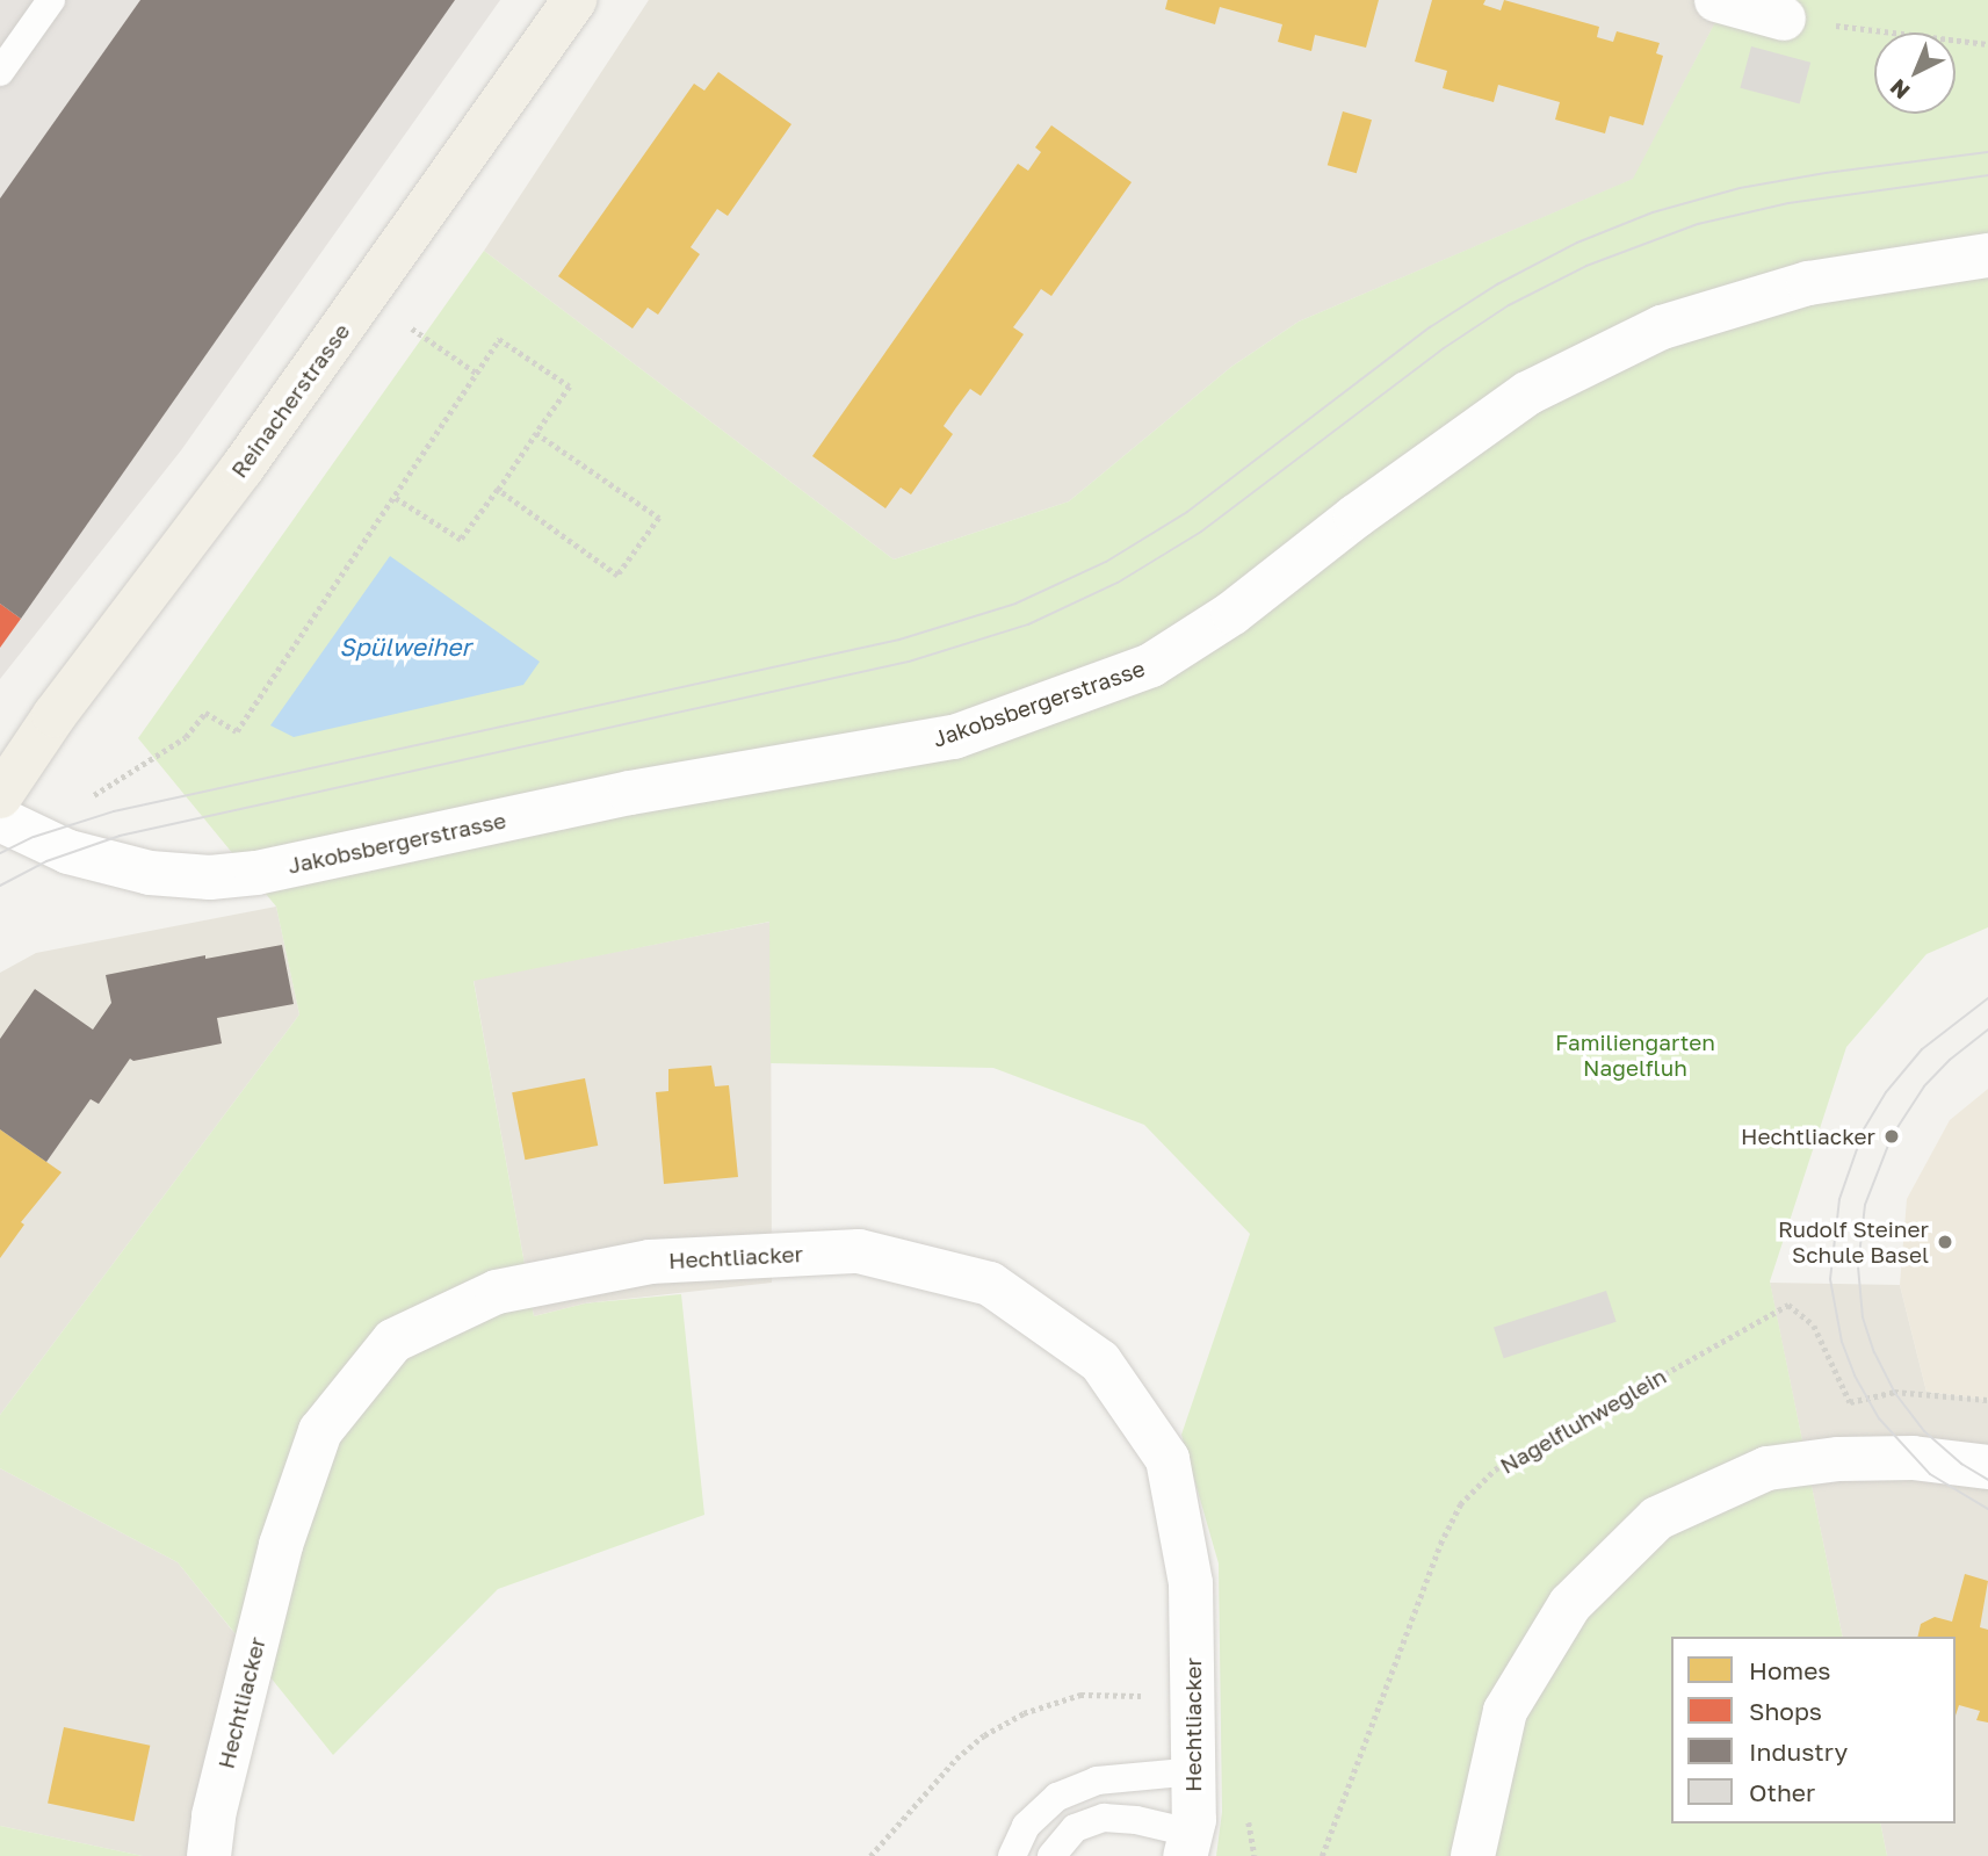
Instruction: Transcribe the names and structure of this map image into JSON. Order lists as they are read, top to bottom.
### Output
{
  "streets": {
    "main road": ["Reinacherstrasse"],
    "street": ["Jakobsbergerstrasse", "Hechtliacker"],
    "path": ["Nagelfluhweglein"]
  },
  "water": ["Spülweiher"],
  "parks": ["Familiengarten Nagelfluh"],
  "places": ["Hechtliacker", "Rudolf Steiner Schule Basel"],
  "legend": [
    "Homes",
    "Shops",
    "Industry",
    "Other"
  ],
  "north": "bottom left"
}
